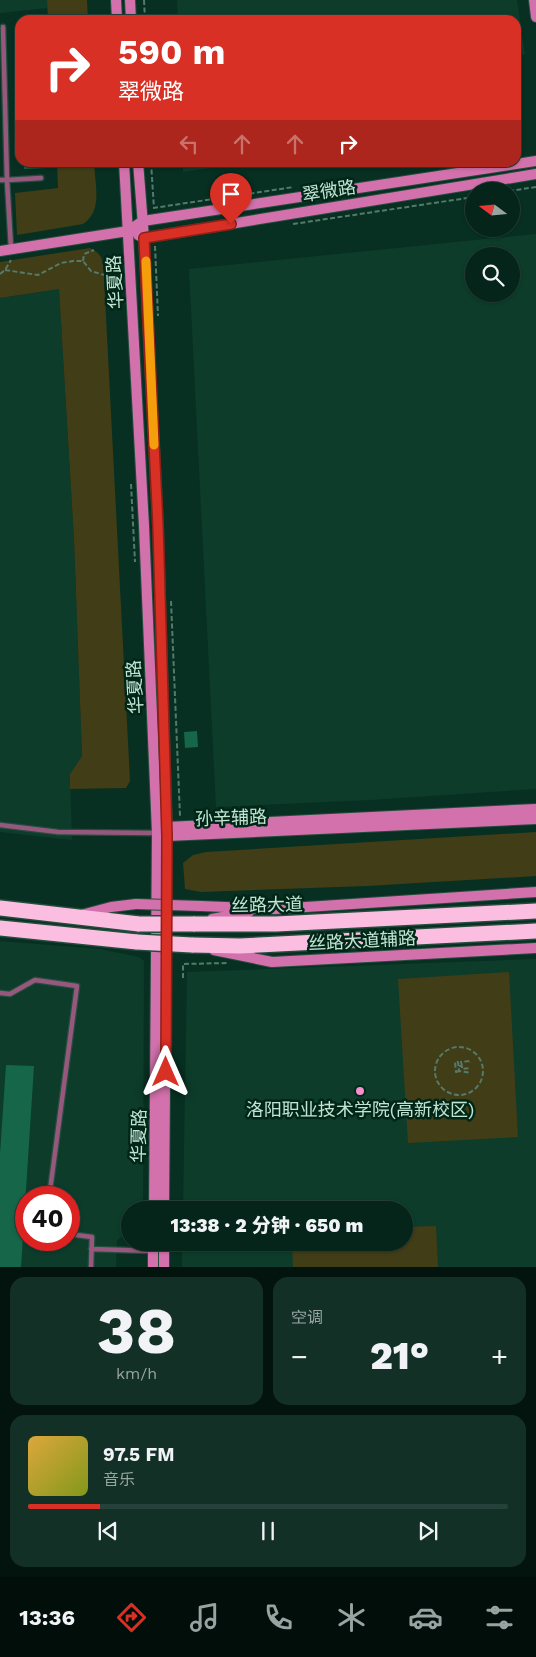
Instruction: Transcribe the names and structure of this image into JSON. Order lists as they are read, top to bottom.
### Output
{
  "streets": {
    "highway": ["丝路大道"],
    "street": [
      "翠微路",
      "华夏路",
      "孙辛辅路",
      "丝路大道辅路"
    ]
  },
  "crossings": [
    ["翠微路", "华夏路"],
    ["华夏路", "孙辛辅路"]
  ],
  "places": ["洛阳职业技术学院(高新校区)"],
  "north": "left",
  "page": {
    "turn": ["590 m", "翠微路"],
    "limit": "40",
    "trip": "13:38 · 2 分钟 · 650 m",
    "tile": [
      ["38", "km/h"],
      "空调"
    ],
    "heat": ["−", "21°", "+"],
    "song": ["97.5 FM", "音乐"],
    "tabs": "13:36"
  }
}
